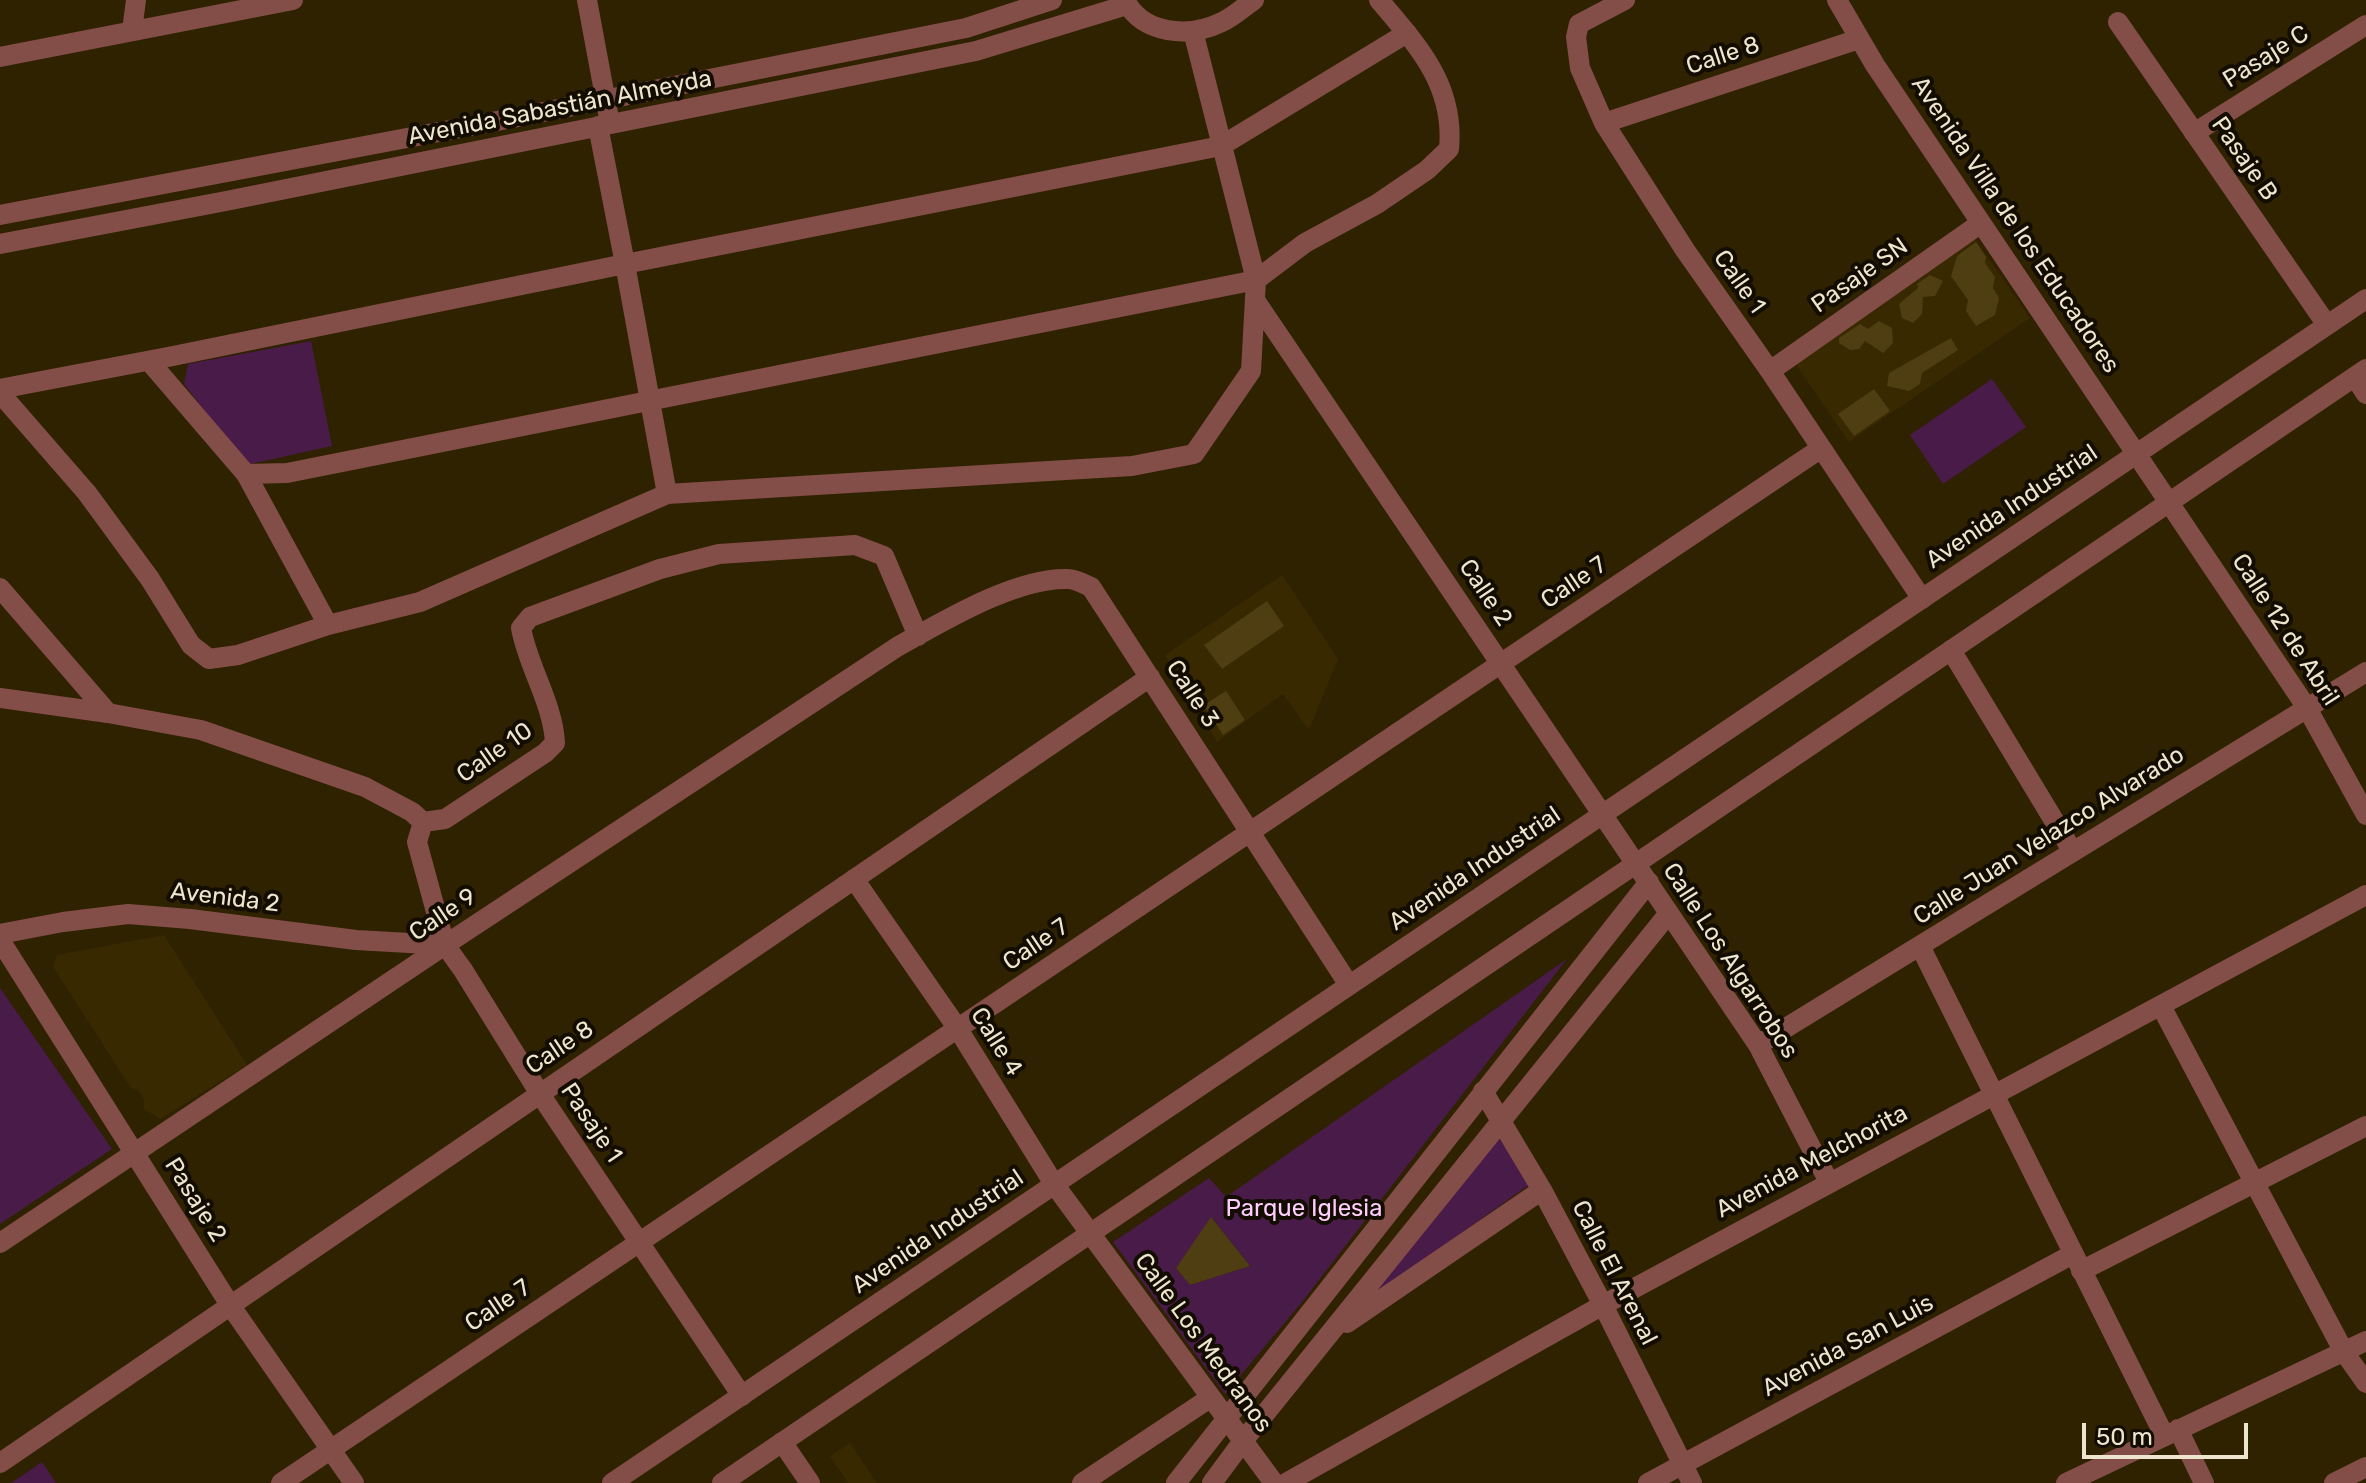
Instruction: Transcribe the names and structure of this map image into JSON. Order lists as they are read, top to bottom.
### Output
{
  "streets": {
    "street": [
      "Calle 8",
      "Pasaje C",
      "Avenida Sabastián Almeyda",
      "Pasaje B",
      "Avenida Villa de los Educadores",
      "Pasaje SN",
      "Calle 1",
      "Avenida Industrial",
      "Calle 7",
      "Calle 2",
      "Calle 12 de Abril",
      "Calle 3",
      "Calle 10",
      "Calle Juan Velazco Alvarado",
      "Avenida 2",
      "Calle 9",
      "Calle Los Algarrobos",
      "Calle 4",
      "Pasaje 1",
      "Avenida Melchorita",
      "Pasaje 2",
      "Calle El Arenal",
      "Calle Los Medranos",
      "Avenida San Luis"
    ]
  },
  "crossings": [
    ["Calle 8", "Avenida Villa de los Educadores"],
    ["Calle 8", "Calle 1"],
    ["Calle 8", "Calle 3"],
    ["Calle 8", "Calle 4"],
    ["Calle 8", "Pasaje 1"],
    ["Calle 8", "Pasaje 2"],
    ["Pasaje C", "Pasaje B"],
    ["Pasaje B", "Avenida Industrial"],
    ["Avenida Villa de los Educadores", "Pasaje SN"],
    ["Avenida Villa de los Educadores", "Avenida Industrial"],
    ["Avenida Villa de los Educadores", "Calle 12 de Abril"],
    ["Pasaje SN", "Calle 1"],
    ["Calle 1", "Avenida Industrial"],
    ["Calle 1", "Calle 7"],
    ["Avenida Industrial", "Calle 2"],
    ["Avenida Industrial", "Calle 3"],
    ["Avenida Industrial", "Calle Los Algarrobos"],
    ["Avenida Industrial", "Calle 4"],
    ["Avenida Industrial", "Pasaje 1"],
    ["Calle 7", "Calle 2"],
    ["Calle 7", "Calle 3"],
    ["Calle 7", "Calle 4"],
    ["Calle 7", "Pasaje 1"],
    ["Calle 7", "Pasaje 2"],
    ["Calle 2", "Calle Los Algarrobos"],
    ["Calle 12 de Abril", "Calle Juan Velazco Alvarado"],
    ["Calle 3", "Calle 10"],
    ["Calle 3", "Calle 9"],
    ["Calle 10", "Calle 9"],
    ["Calle 10", "Pasaje 1"],
    ["Calle Juan Velazco Alvarado", "Calle Los Algarrobos"],
    ["Avenida 2", "Calle 9"],
    ["Avenida 2", "Pasaje 1"],
    ["Avenida 2", "Pasaje 2"],
    ["Calle 9", "Pasaje 1"],
    ["Calle 9", "Pasaje 2"],
    ["Calle Los Algarrobos", "Avenida Melchorita"],
    ["Calle 4", "Calle Los Medranos"],
    ["Avenida Melchorita", "Calle El Arenal"],
    ["Calle El Arenal", "Avenida San Luis"]
  ],
  "parks": ["Parque Iglesia"],
  "scale_bar": "50 m"
}
